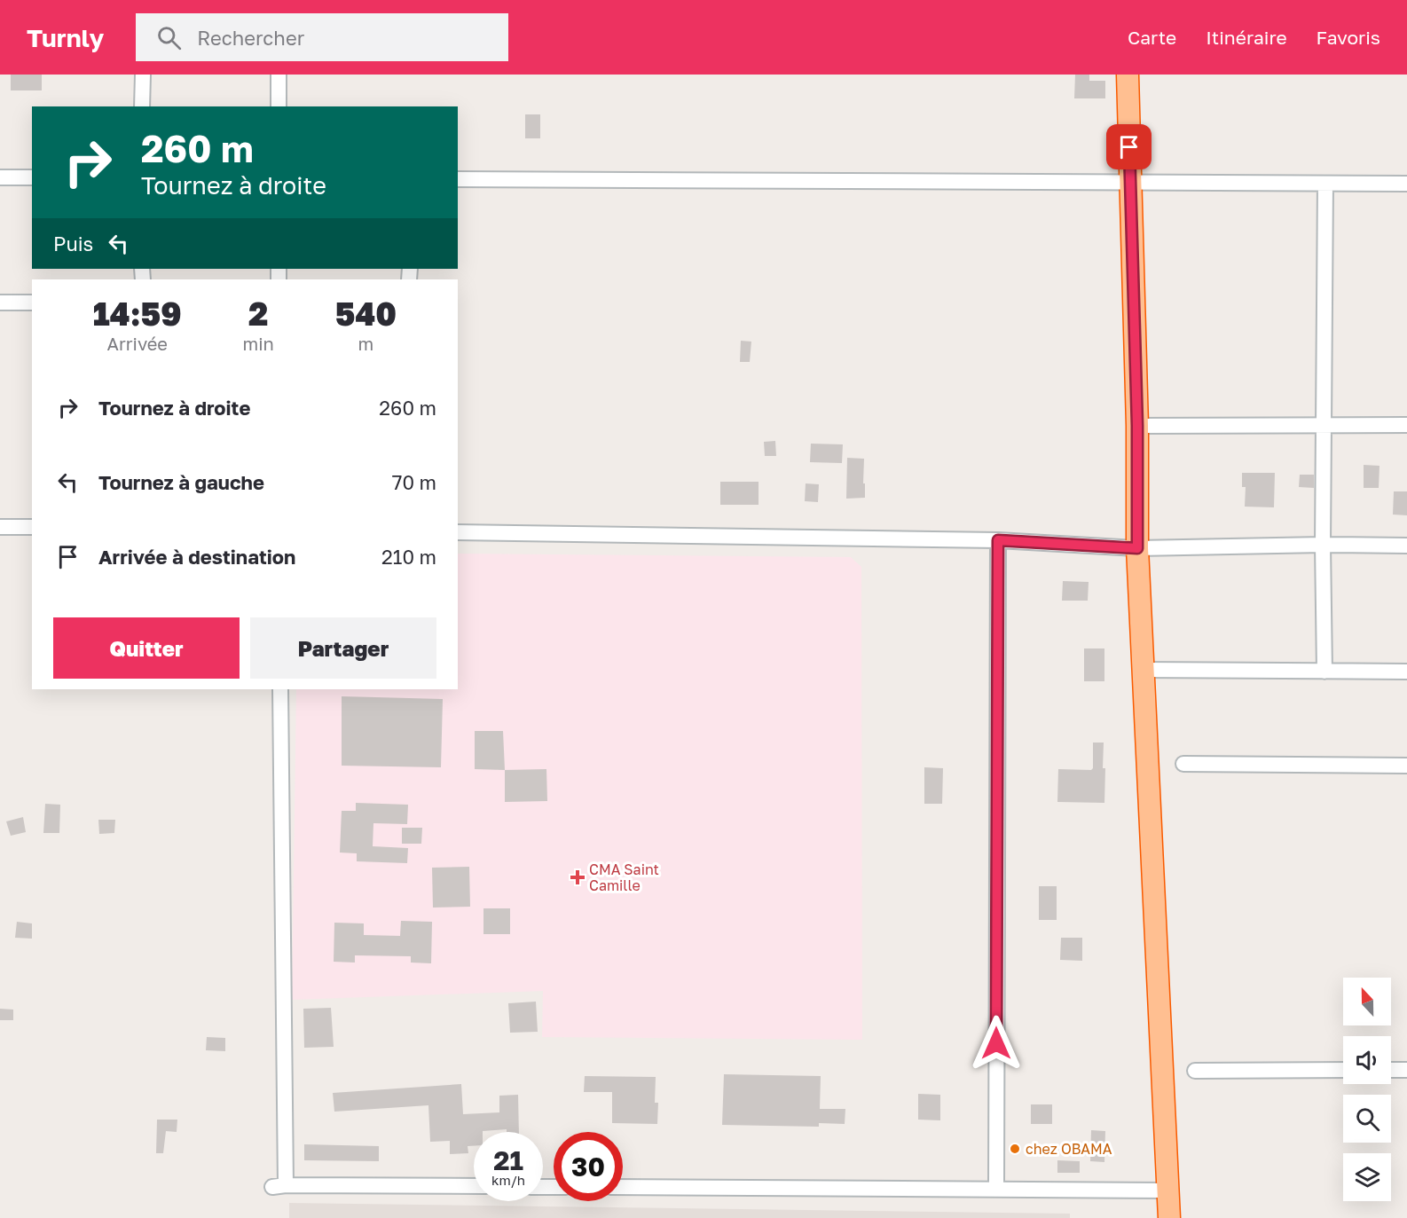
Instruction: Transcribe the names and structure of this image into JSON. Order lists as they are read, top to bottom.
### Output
{
  "places": {
    "health": ["CMA Saint Camille"],
    "other": ["chez OBAMA"]
  },
  "north": "top",
  "page": {
    "header": "Turnly",
    "search": "Rechercher",
    "nav": ["Carte", "Itinéraire", "Favoris"],
    "turn": ["260 m", "Tournez à droite"],
    "then": "Puis",
    "eta": [
      "14:59",
      "Arrivée",
      "2",
      "min",
      "540",
      "m"
    ],
    "list": [
      {
        "name": "Tournez à droite",
        "value": "260 m"
      },
      {
        "name": "Tournez à gauche",
        "value": "70 m"
      },
      {
        "name": "Arrivée à destination",
        "value": "210 m"
      }
    ],
    "buttons": ["Quitter", "Partager"],
    "speed": "21 km/h",
    "limit": "30"
  }
}
